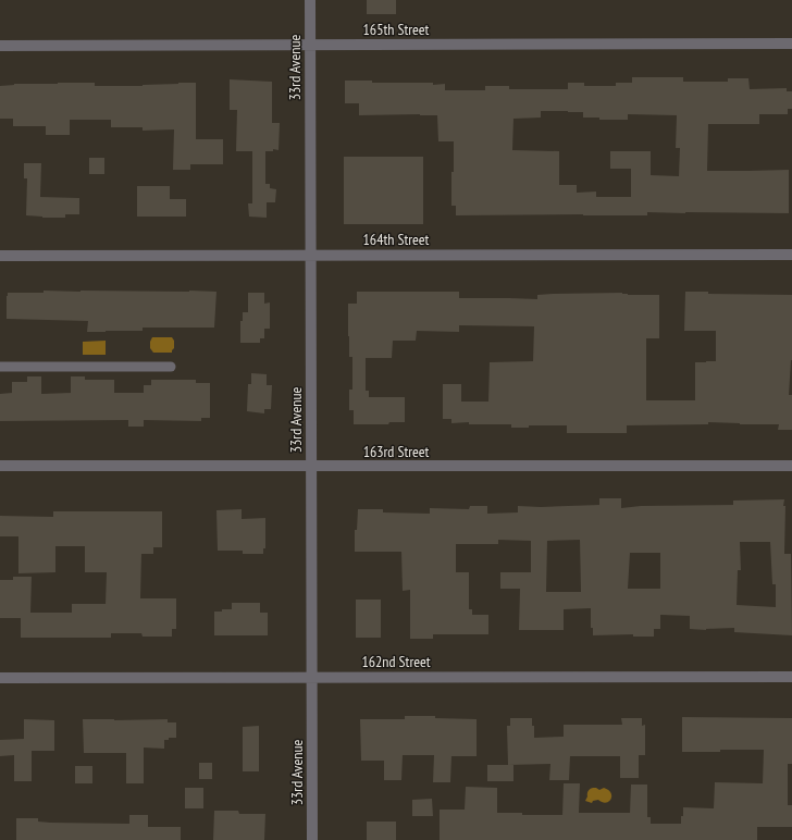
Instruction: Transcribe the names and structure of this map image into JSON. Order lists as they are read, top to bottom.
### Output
{
  "streets": {
    "street": [
      "165th Street",
      "33rd Avenue",
      "164th Street",
      "163rd Street",
      "162nd Street"
    ]
  },
  "crossings": [
    ["165th Street", "33rd Avenue"],
    ["33rd Avenue", "164th Street"],
    ["33rd Avenue", "163rd Street"],
    ["33rd Avenue", "162nd Street"]
  ]
}
